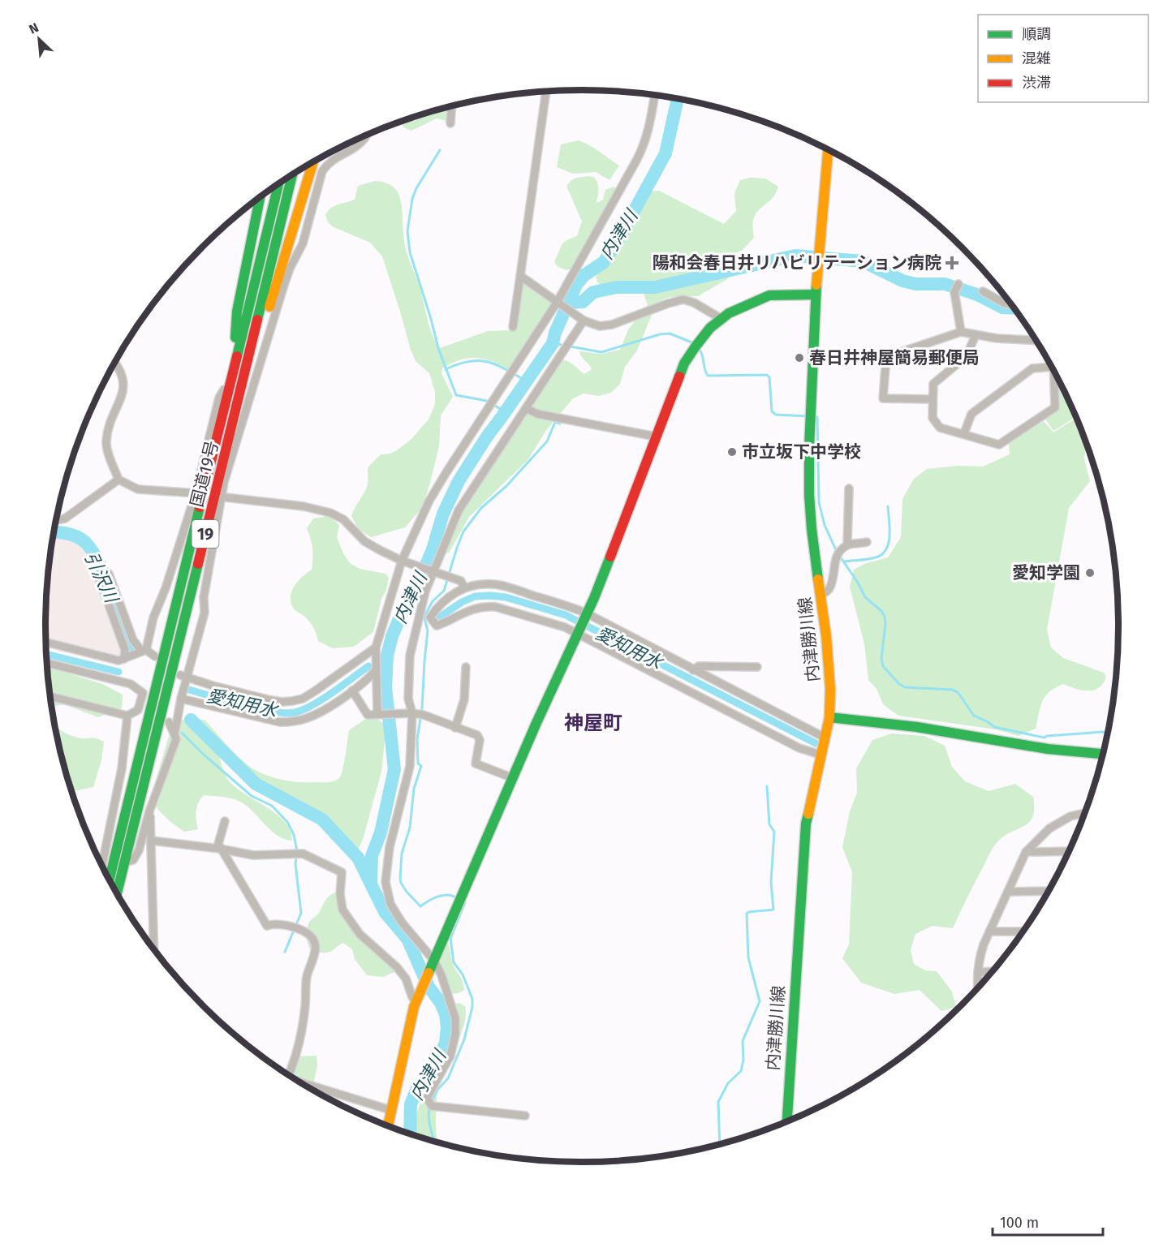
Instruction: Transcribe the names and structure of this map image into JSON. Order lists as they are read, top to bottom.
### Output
{
  "streets": {
    "main road": ["国道19号", "19", "内津勝川線"]
  },
  "districts": ["神屋町"],
  "water": ["内津川", "引沢川", "愛知用水"],
  "places": {
    "health": ["陽和会春日井リハビリテーション病院"],
    "other": ["春日井神屋簡易郵便局", "市立坂下中学校", "愛知学園"]
  },
  "legend": ["順調", "混雑", "渋滞"],
  "scale_bar": "100 m",
  "north": "top left"
}
